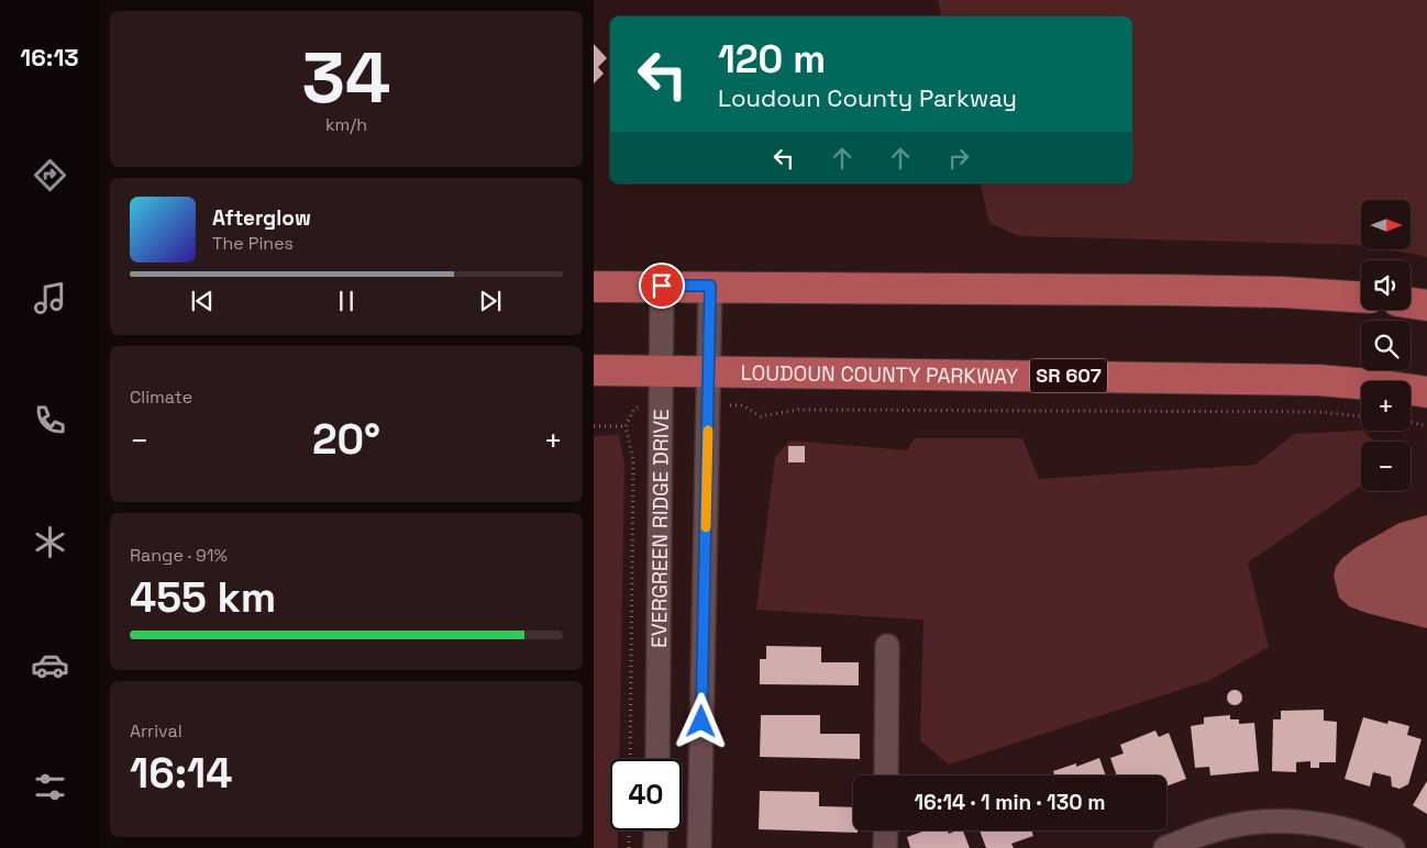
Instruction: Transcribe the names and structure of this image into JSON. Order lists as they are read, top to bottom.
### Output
{
  "streets": {
    "main road": ["LOUDOUN COUNTY PARKWAY", "SR 607"],
    "street": ["EVERGREEN RIDGE DRIVE"]
  },
  "crossings": [
    ["LOUDOUN COUNTY PARKWAY", "EVERGREEN RIDGE DRIVE"]
  ],
  "north": "right",
  "page": {
    "tabs": "16:13",
    "tile": [
      ["34", "km/h"],
      "Climate",
      ["Range · 91%", "455 km"],
      ["Arrival", "16:14"]
    ],
    "turn": ["120 m", "Loudoun County Parkway"],
    "song": ["Afterglow", "The Pines"],
    "map_buttons": ["+", "−"],
    "heat": ["−", "20°", "+"],
    "limit": "40",
    "trip": "16:14 · 1 min · 130 m"
  }
}
